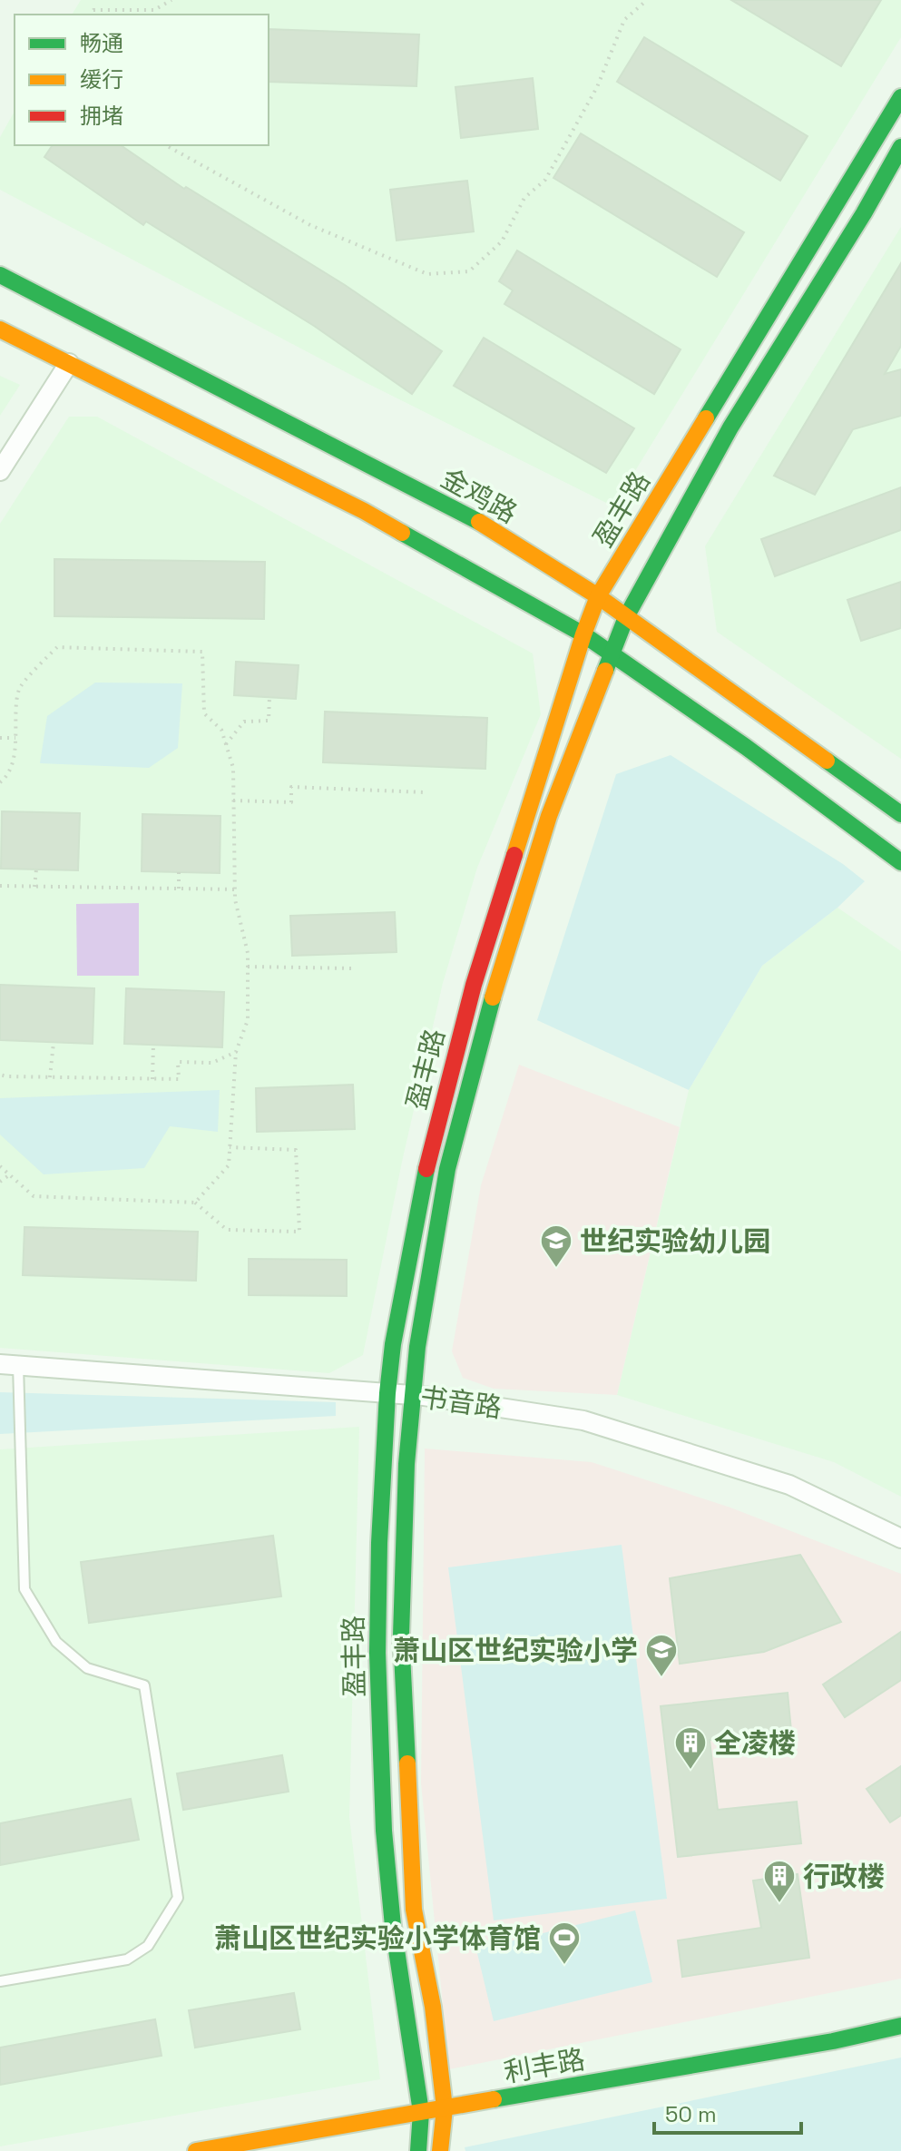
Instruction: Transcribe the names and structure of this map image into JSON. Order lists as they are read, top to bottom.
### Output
{
  "streets": {
    "main road": ["金鸡路", "盈丰路", "利丰路"],
    "street": ["书音路"]
  },
  "crossings": [
    ["金鸡路", "盈丰路"],
    ["盈丰路", "书音路"],
    ["盈丰路", "利丰路"]
  ],
  "places": {
    "school or university": ["世纪实验幼儿园", "萧山区世纪实验小学"],
    "building": ["全凌楼", "行政楼"],
    "sports": ["萧山区世纪实验小学体育馆"]
  },
  "legend": ["畅通", "缓行", "拥堵"],
  "scale_bar": "50 m"
}
